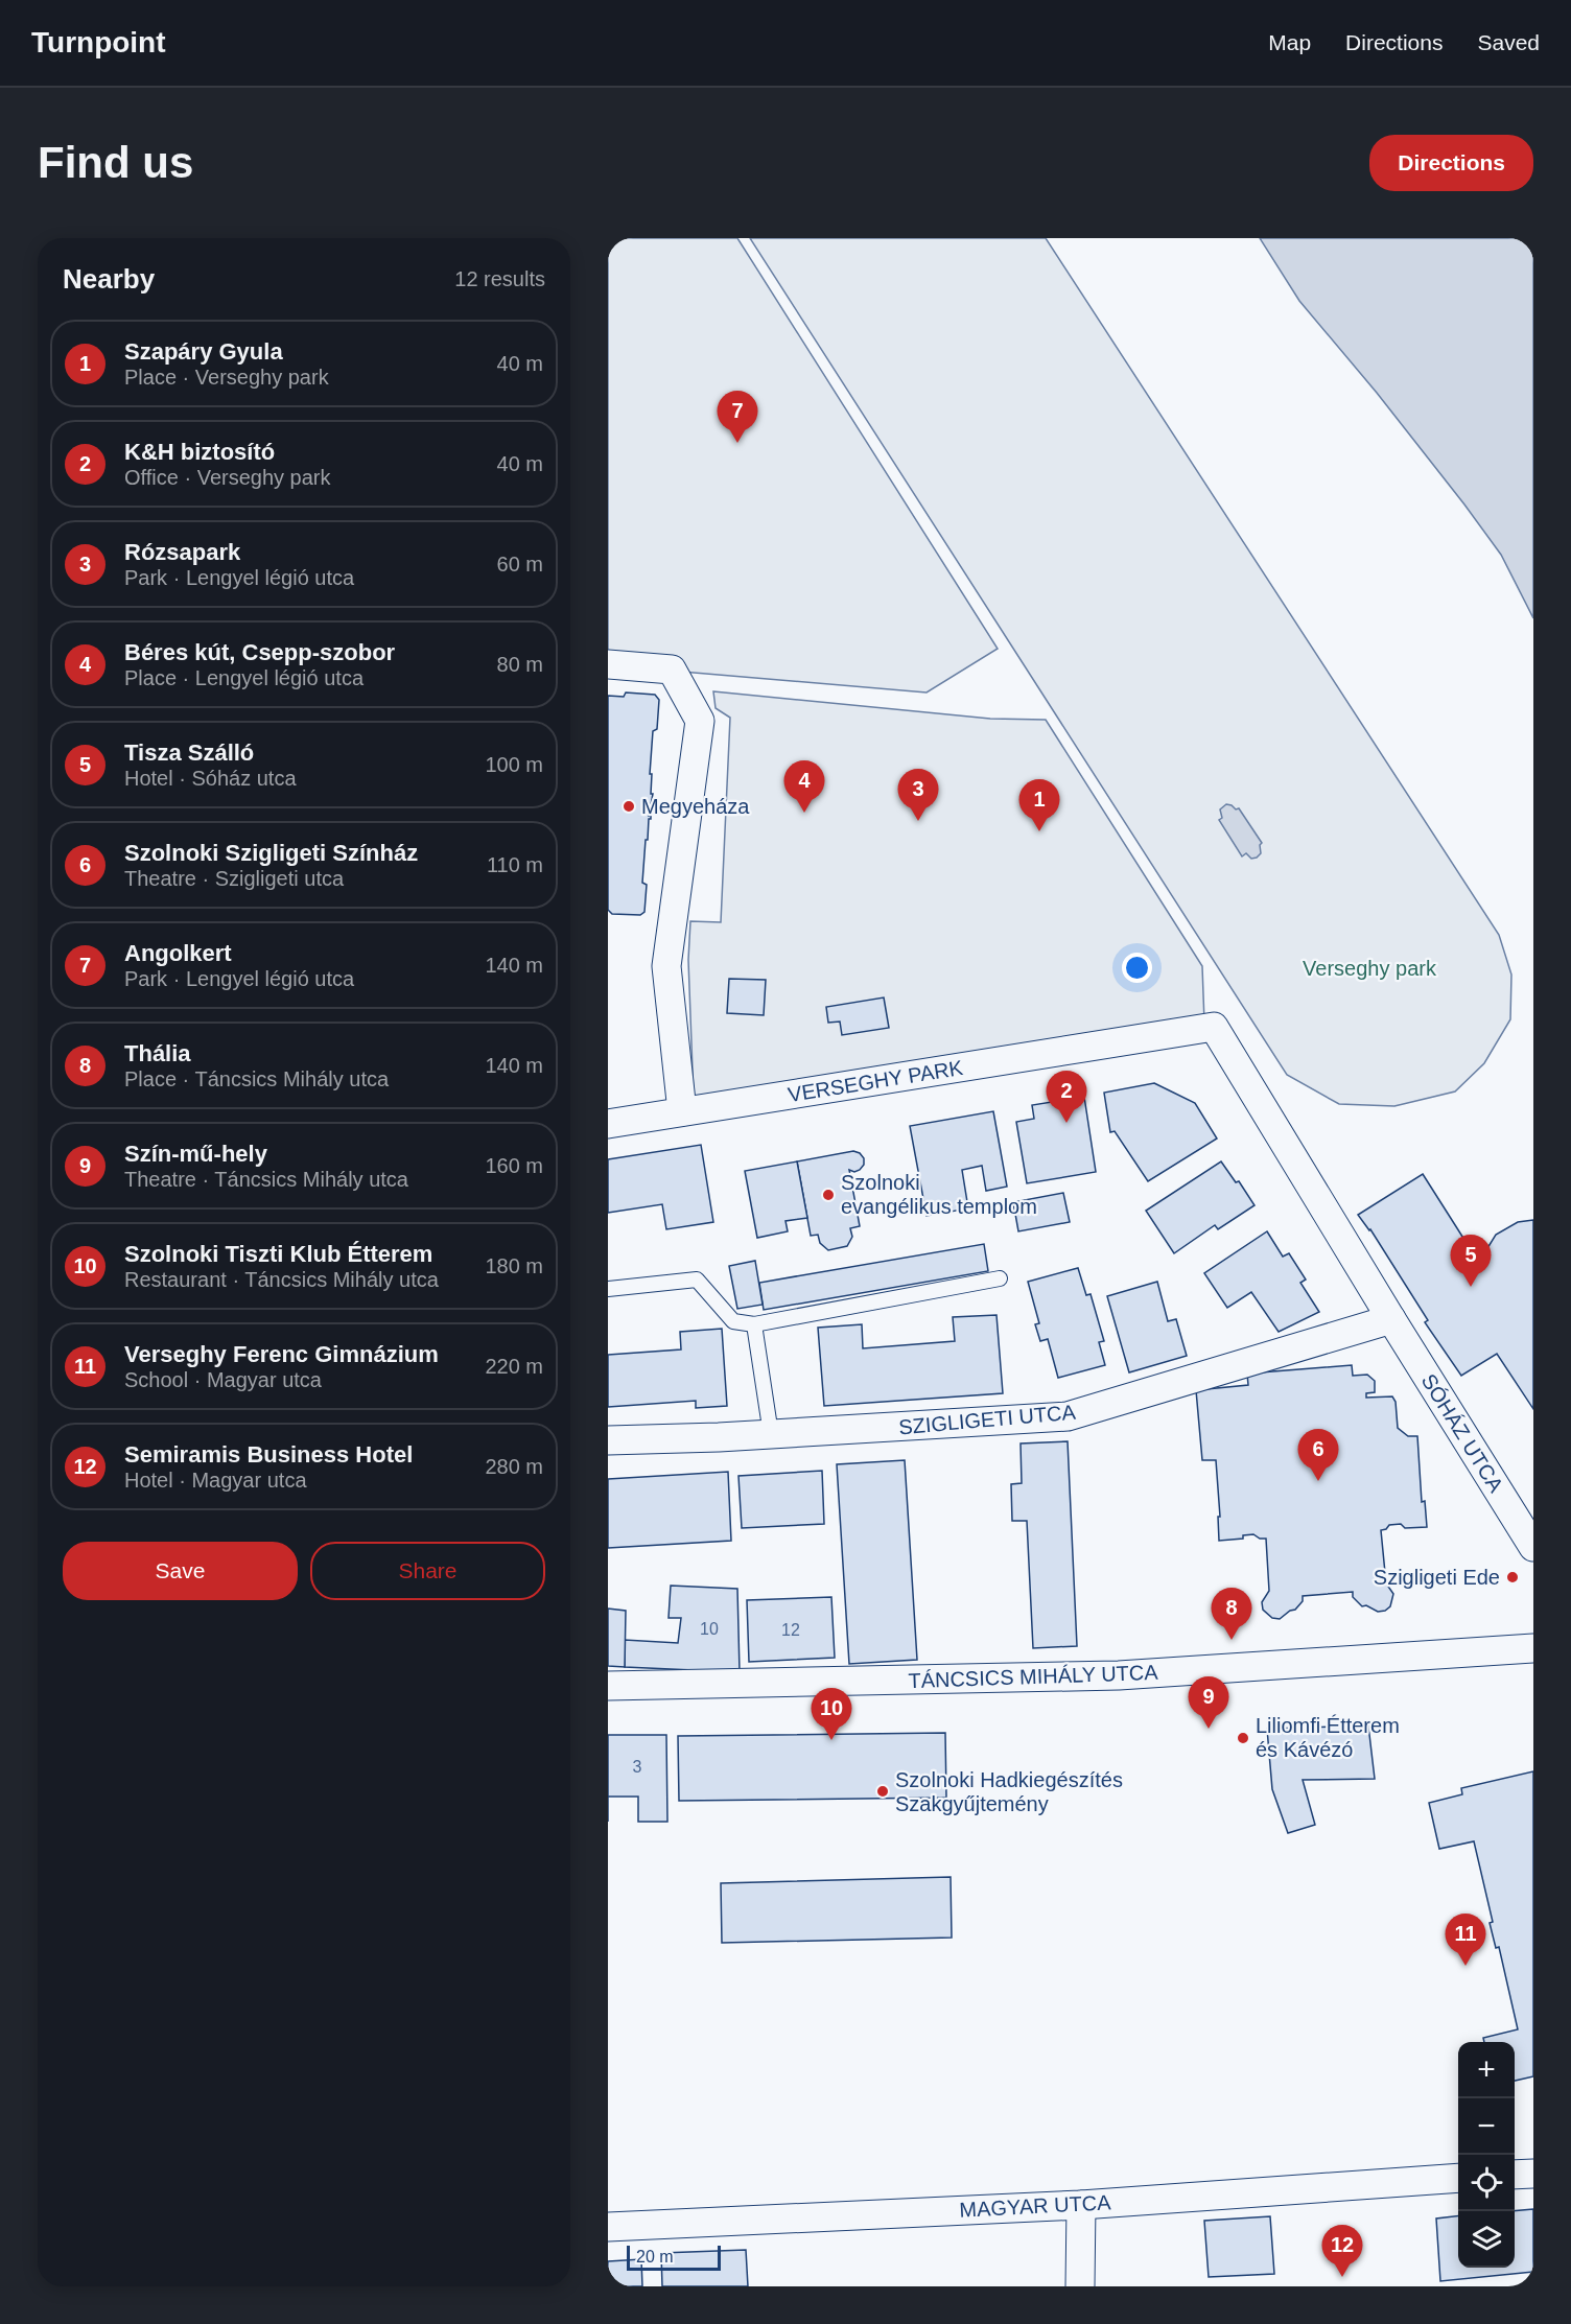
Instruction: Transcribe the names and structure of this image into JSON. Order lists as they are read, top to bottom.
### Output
{
  "streets": {
    "street": [
      "VERSEGHY PARK",
      "SZIGLIGETI UTCA",
      "SÓHÁZ UTCA",
      "TÁNCSICS MIHÁLY UTCA",
      "MAGYAR UTCA"
    ]
  },
  "crossings": [
    ["VERSEGHY PARK", "SZIGLIGETI UTCA"],
    ["VERSEGHY PARK", "SÓHÁZ UTCA"],
    ["SZIGLIGETI UTCA", "SÓHÁZ UTCA"]
  ],
  "parks": ["Verseghy park"],
  "places": [
    "Megyeháza",
    "Szolnoki evangélikus templom",
    "Szigligeti Ede",
    "Liliomfi Étterem és Kávézó",
    "Szolnoki Hadkiegészítés Szakgyűjtemény"
  ],
  "house_numbers": ["10", "12", "3"],
  "scale_bar": "20 m",
  "page": {
    "header": "Turnpoint",
    "nav": ["Map", "Directions", "Saved"],
    "buttons": [
      "Directions",
      ["Save", "Share"]
    ],
    "title": "Find us",
    "heading": ["Nearby", "12 results"],
    "list": [
      {
        "mark": "1",
        "name": "Szapáry Gyula",
        "note": "Place · Verseghy park",
        "value": "40 m"
      },
      {
        "mark": "2",
        "name": "K&H biztosító",
        "note": "Office · Verseghy park",
        "value": "40 m"
      },
      {
        "mark": "3",
        "name": "Rózsapark",
        "note": "Park · Lengyel légió utca",
        "value": "60 m"
      },
      {
        "mark": "4",
        "name": "Béres kút, Csepp-szobor",
        "note": "Place · Lengyel légió utca",
        "value": "80 m"
      },
      {
        "mark": "5",
        "name": "Tisza Szálló",
        "note": "Hotel · Sóház utca",
        "value": "100 m"
      },
      {
        "mark": "6",
        "name": "Szolnoki Szigligeti Színház",
        "note": "Theatre · Szigligeti utca",
        "value": "110 m"
      },
      {
        "mark": "7",
        "name": "Angolkert",
        "note": "Park · Lengyel légió utca",
        "value": "140 m"
      },
      {
        "mark": "8",
        "name": "Thália",
        "note": "Place · Táncsics Mihály utca",
        "value": "140 m"
      },
      {
        "mark": "9",
        "name": "Szín-mű-hely",
        "note": "Theatre · Táncsics Mihály utca",
        "value": "160 m"
      },
      {
        "mark": "10",
        "name": "Szolnoki Tiszti Klub Étterem",
        "note": "Restaurant · Táncsics Mihály utca",
        "value": "180 m"
      },
      {
        "mark": "11",
        "name": "Verseghy Ferenc Gimnázium",
        "note": "School · Magyar utca",
        "value": "220 m"
      },
      {
        "mark": "12",
        "name": "Semiramis Business Hotel",
        "note": "Hotel · Magyar utca",
        "value": "280 m"
      }
    ],
    "pins": [
      "7",
      "4",
      "3",
      "1",
      "2",
      "5",
      "6",
      "8",
      "9",
      "10",
      "11",
      "12"
    ],
    "map_buttons": ["+", "−"],
    "scale": "20 m"
  }
}
